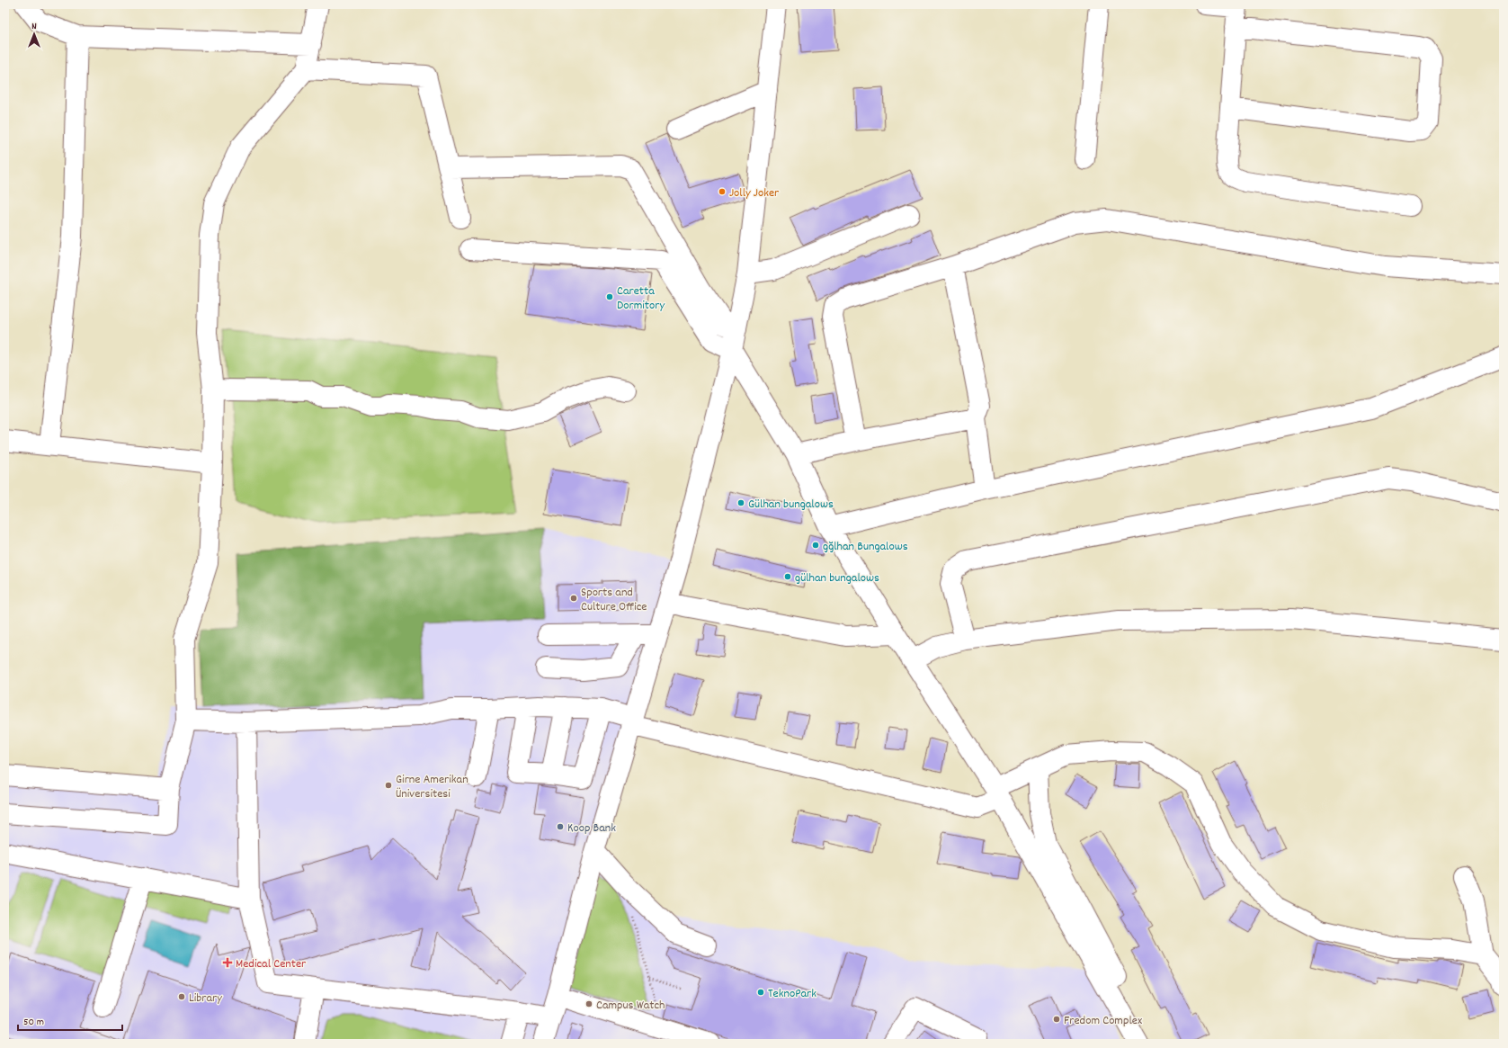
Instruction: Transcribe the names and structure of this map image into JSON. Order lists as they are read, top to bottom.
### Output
{
  "places": {
    "other": [
      "Jolly Joker",
      "Caretta Dormitory",
      "Gülhan bungalows",
      "gğlhan Bungalows",
      "gülhan bungalows",
      "Sports and Culture Office",
      "Girne Amerikan Üniversitesi",
      "Koop Bank",
      "TeknoPark",
      "Library",
      "Campus Watch",
      "Fredom Complex"
    ],
    "health": ["Medical Center"]
  },
  "scale_bar": "50 m",
  "north": "top"
}
